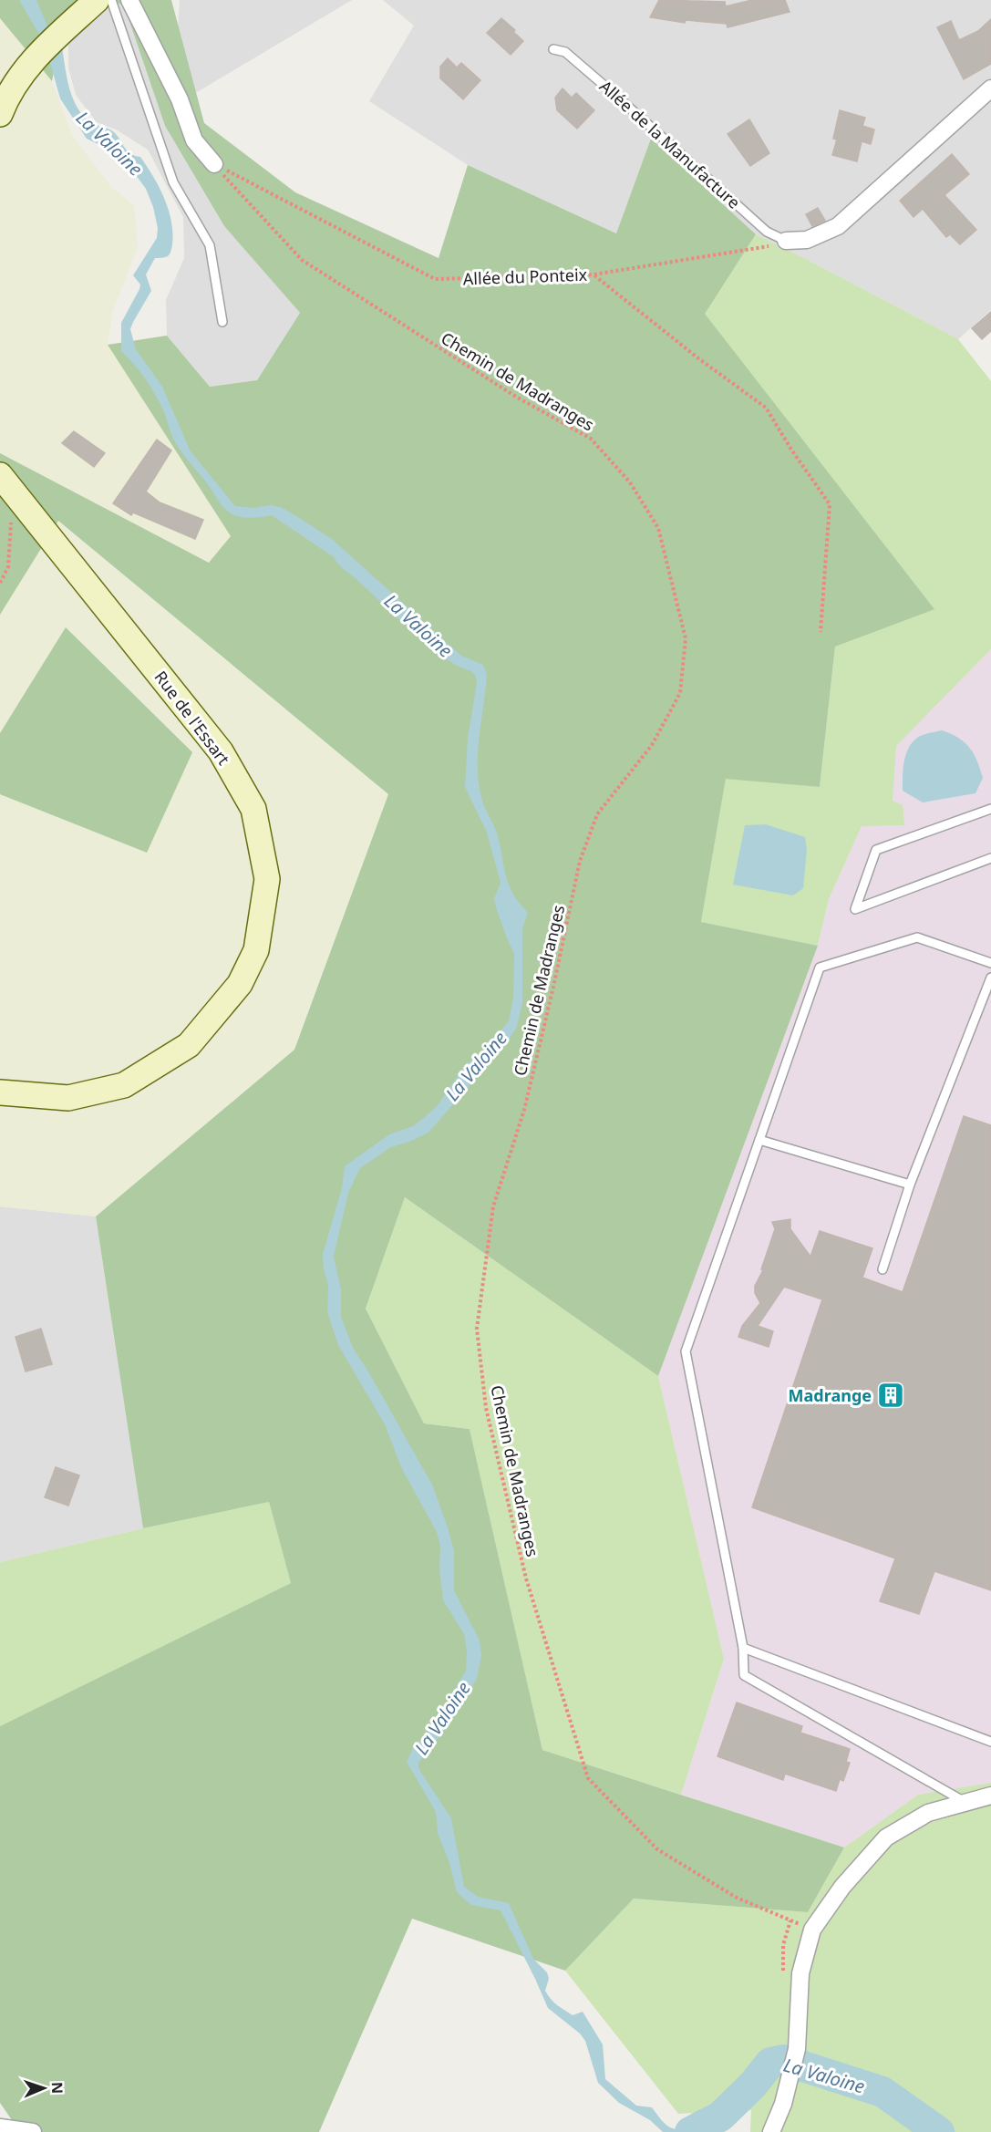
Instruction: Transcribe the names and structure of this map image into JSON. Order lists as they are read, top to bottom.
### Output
{
  "streets": {
    "street": ["Rue de l'Essart"],
    "lane": ["Allée de la Manufacture"],
    "path": ["Allée du Ponteix", "Chemin de Madranges"]
  },
  "crossings": [
    ["Allée de la Manufacture", "Allée du Ponteix"],
    ["Allée du Ponteix", "Chemin de Madranges"]
  ],
  "water": ["La Valoine"],
  "places": {
    "building": ["Madrange"]
  },
  "north": "right"
}
